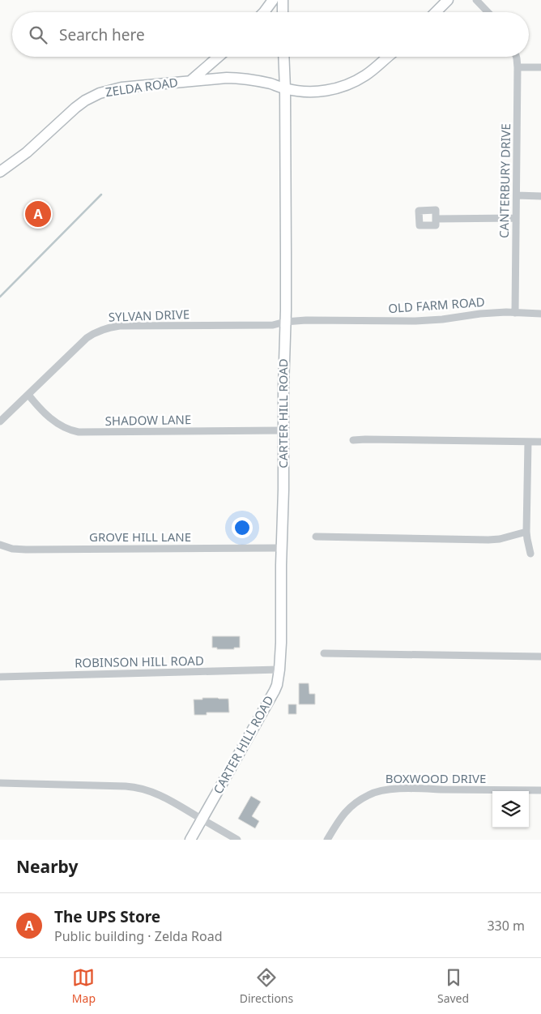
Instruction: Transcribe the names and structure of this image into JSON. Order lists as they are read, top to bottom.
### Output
{
  "streets": {
    "main road": ["ZELDA ROAD", "CARTER HILL ROAD"],
    "street": [
      "CANTERBURY DRIVE",
      "OLD FARM ROAD",
      "SYLVAN DRIVE",
      "SHADOW LANE",
      "GROVE HILL LANE",
      "ROBINSON HILL ROAD",
      "BOXWOOD DRIVE"
    ]
  },
  "crossings": [
    ["ZELDA ROAD", "CARTER HILL ROAD"],
    ["CANTERBURY DRIVE", "OLD FARM ROAD"],
    ["OLD FARM ROAD", "SYLVAN DRIVE"],
    ["OLD FARM ROAD", "CARTER HILL ROAD"],
    ["SYLVAN DRIVE", "CARTER HILL ROAD"],
    ["SYLVAN DRIVE", "SHADOW LANE"],
    ["CARTER HILL ROAD", "SHADOW LANE"],
    ["CARTER HILL ROAD", "GROVE HILL LANE"],
    ["CARTER HILL ROAD", "ROBINSON HILL ROAD"]
  ],
  "page": {
    "search": "Search here",
    "pins": "A",
    "heading": "Nearby",
    "list": [
      {
        "mark": "A",
        "name": "The UPS Store",
        "note": "Public building · Zelda Road",
        "value": "330 m"
      }
    ],
    "nav": ["Map", "Directions", "Saved"]
  }
}
